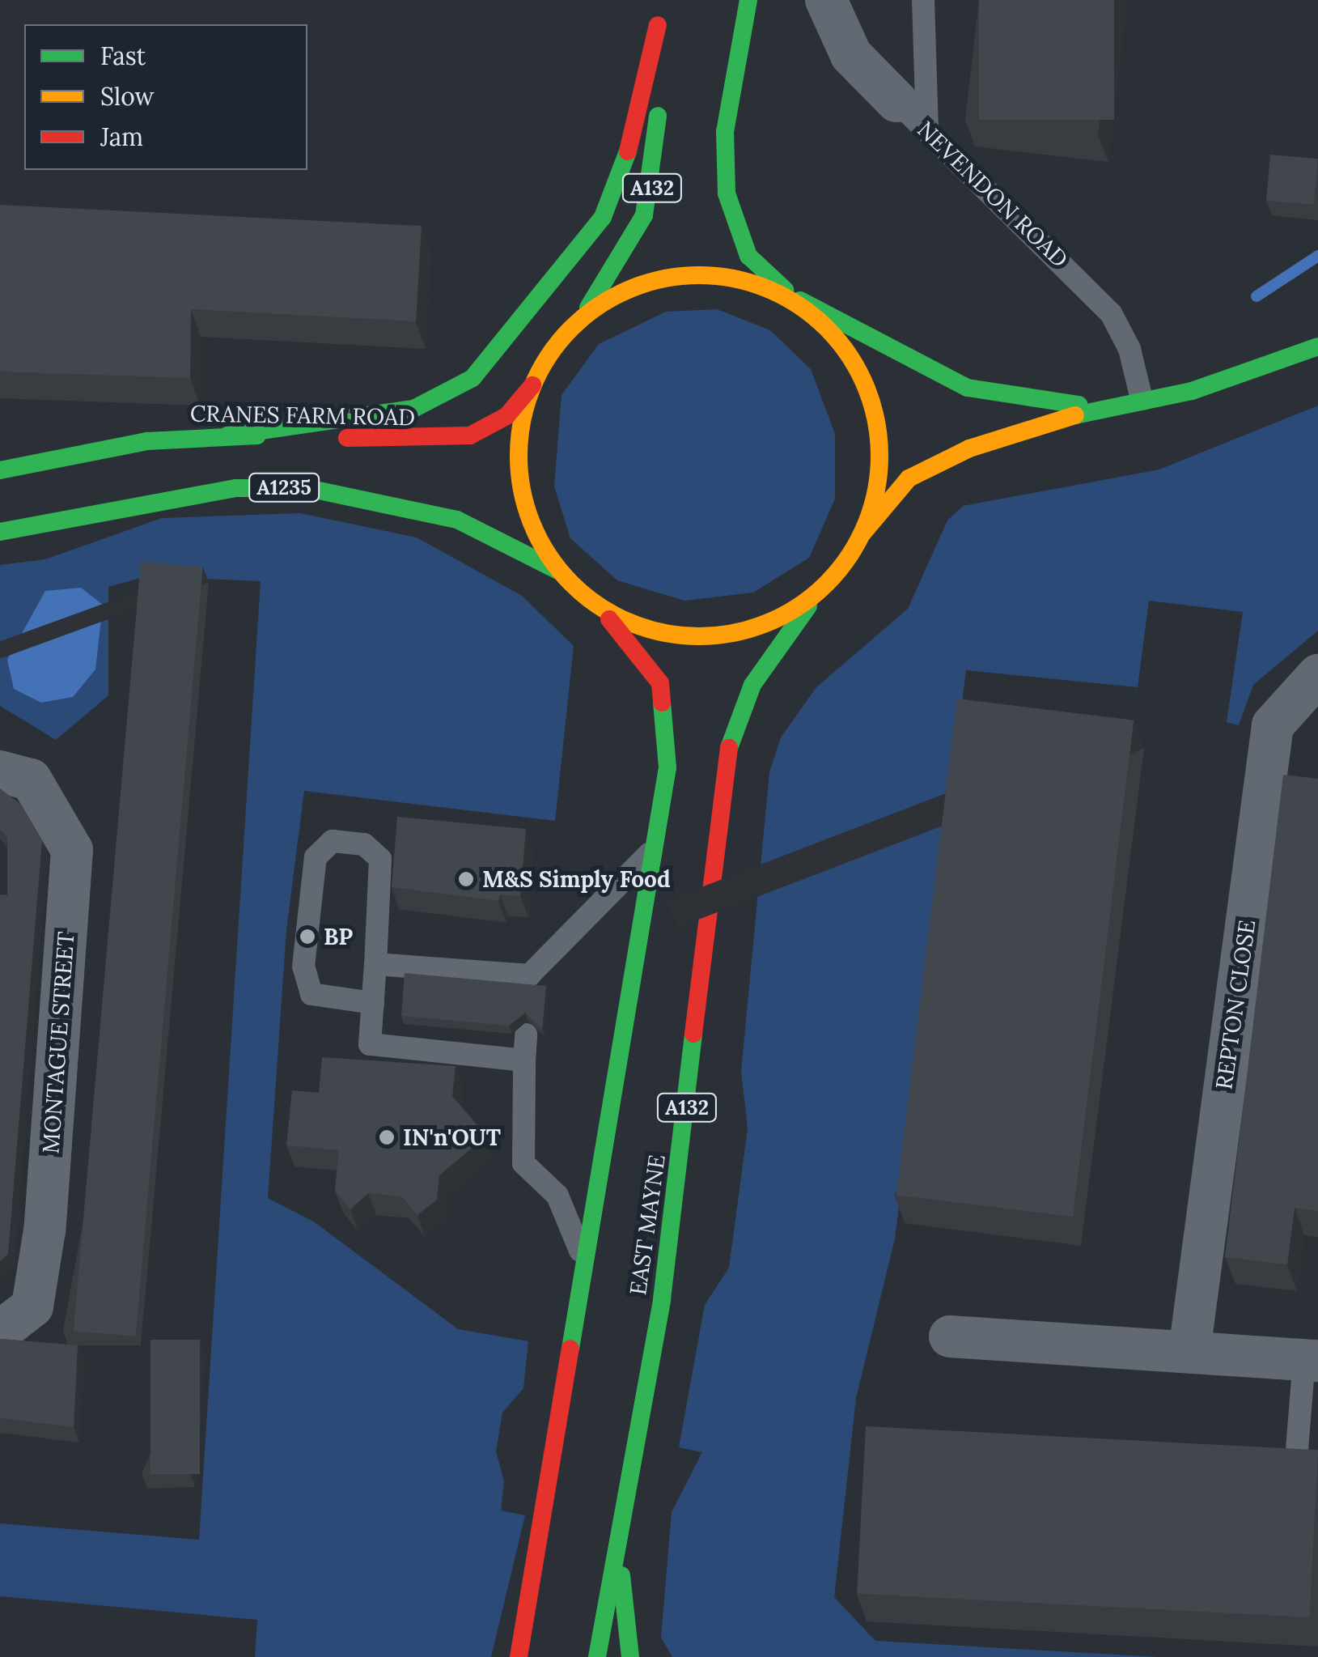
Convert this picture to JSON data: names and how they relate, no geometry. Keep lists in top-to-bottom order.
{
  "streets": {
    "main road": [
      "A132",
      "CRANES FARM ROAD",
      "A1235",
      "EAST MAYNE"
    ],
    "street": ["NEVENDON ROAD", "REPTON CLOSE", "MONTAGUE STREET"]
  },
  "crossings": [
    ["A132", "CRANES FARM ROAD"],
    ["A132", "A1235"],
    ["A132", "EAST MAYNE"]
  ],
  "places": ["M&S Simply Food", "BP", "IN'n'OUT"],
  "legend": ["Fast", "Slow", "Jam"]
}
